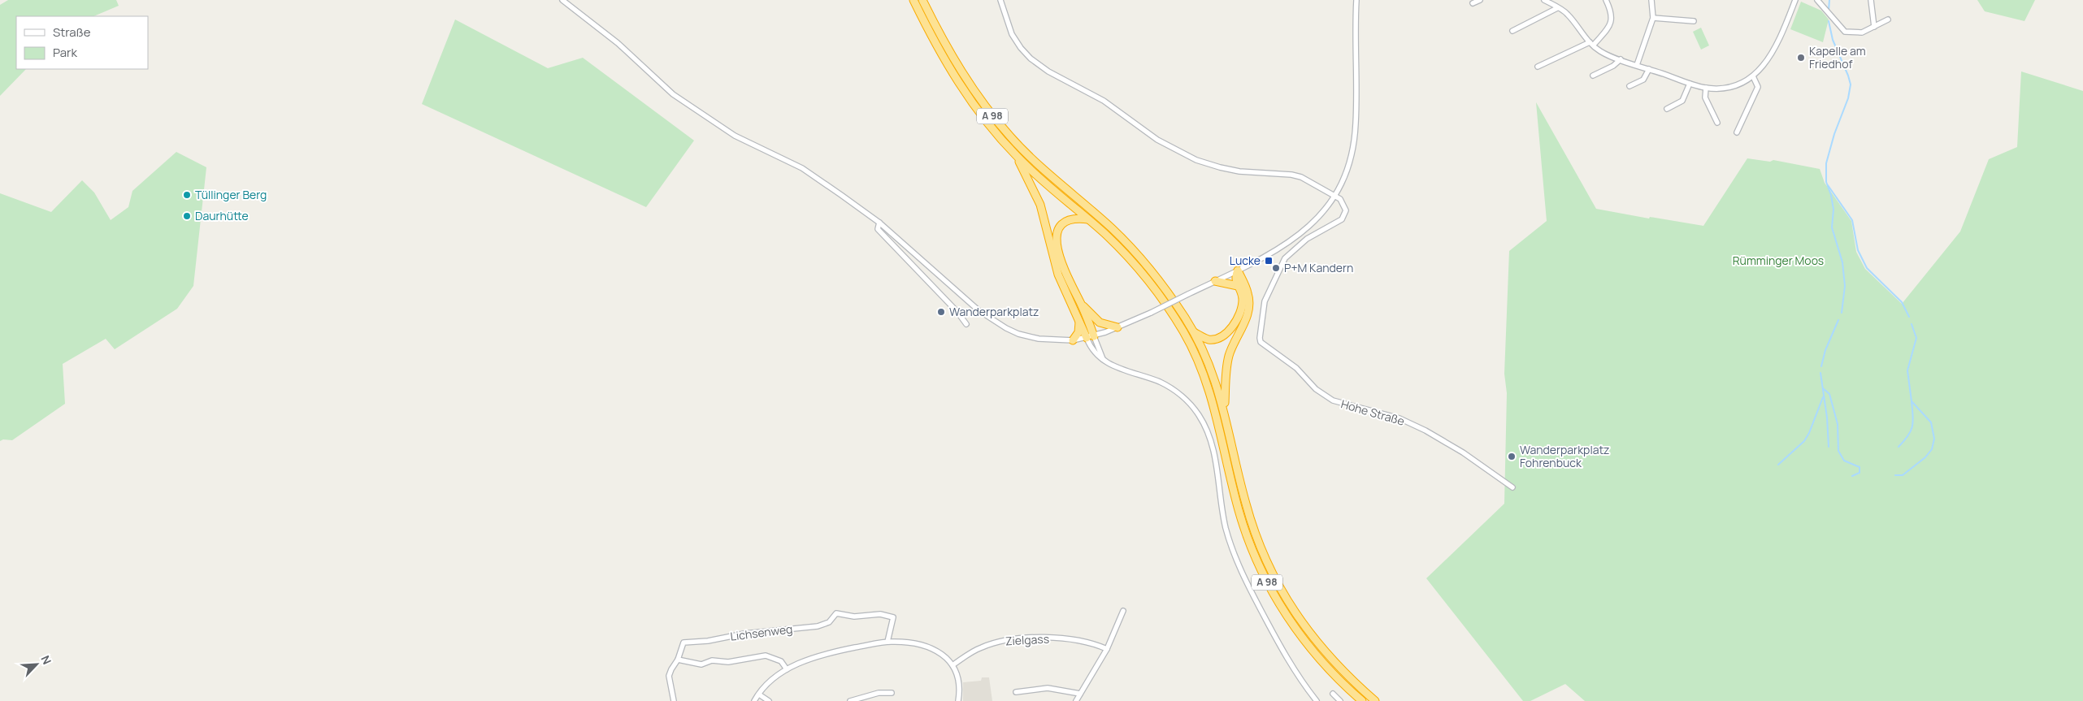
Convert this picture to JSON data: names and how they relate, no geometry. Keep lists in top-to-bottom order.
{
  "streets": {
    "highway": ["A 98"],
    "street": ["Hohe Straße", "Lichsenweg", "Zielgass"]
  },
  "parks": ["Rümminger Moos"],
  "places": {
    "other": [
      "Kapelle am Friedhof",
      "Tüllinger Berg",
      "Daurhütte",
      "P+M Kandern",
      "Wanderparkplatz",
      "Wanderparkplatz Fohrenbuck"
    ],
    "transit": ["Lucke"]
  },
  "legend": ["Straße", "Park"],
  "north": "top right"
}
